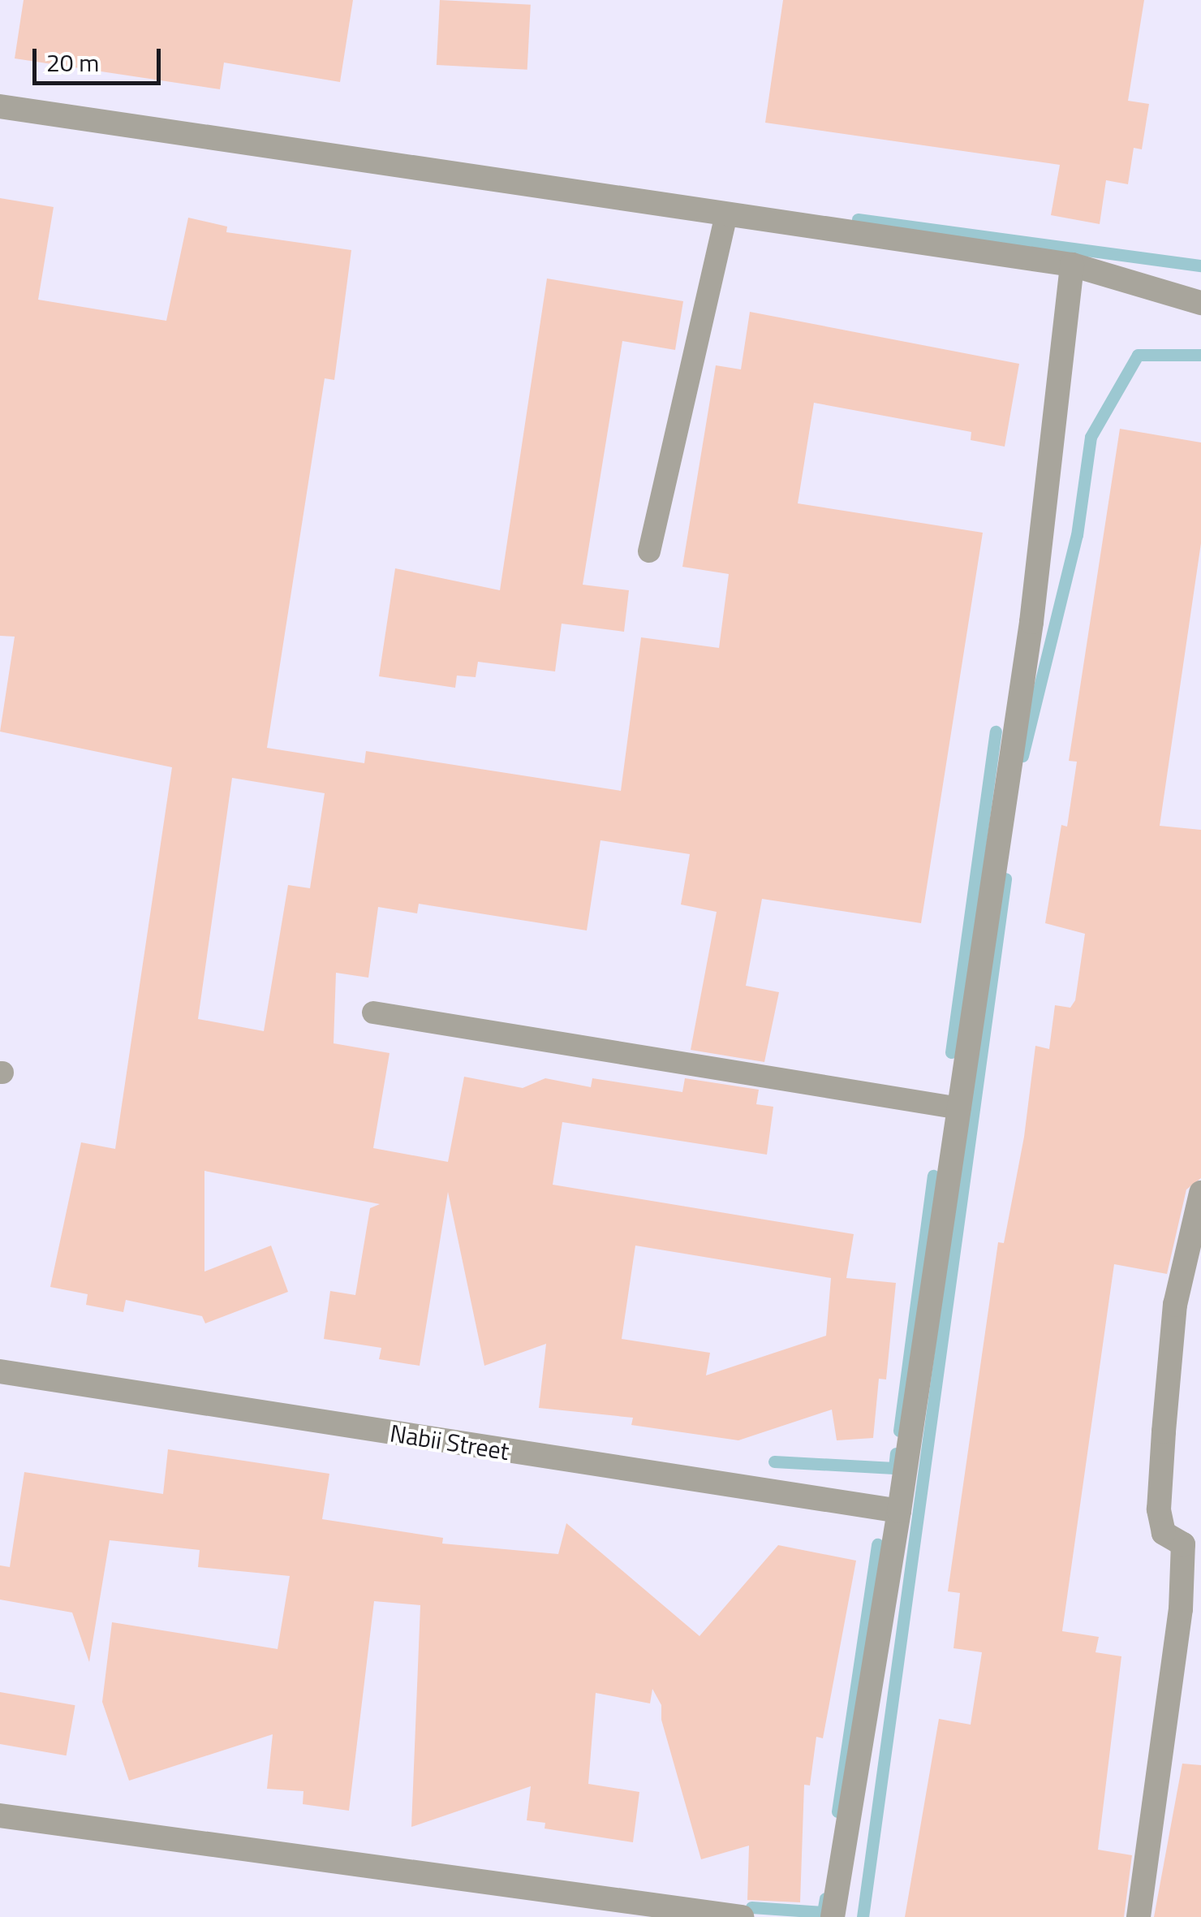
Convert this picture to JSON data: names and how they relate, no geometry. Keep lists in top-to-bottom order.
{
  "streets": {
    "street": ["Nabii Street"]
  },
  "scale_bar": "20 m"
}
